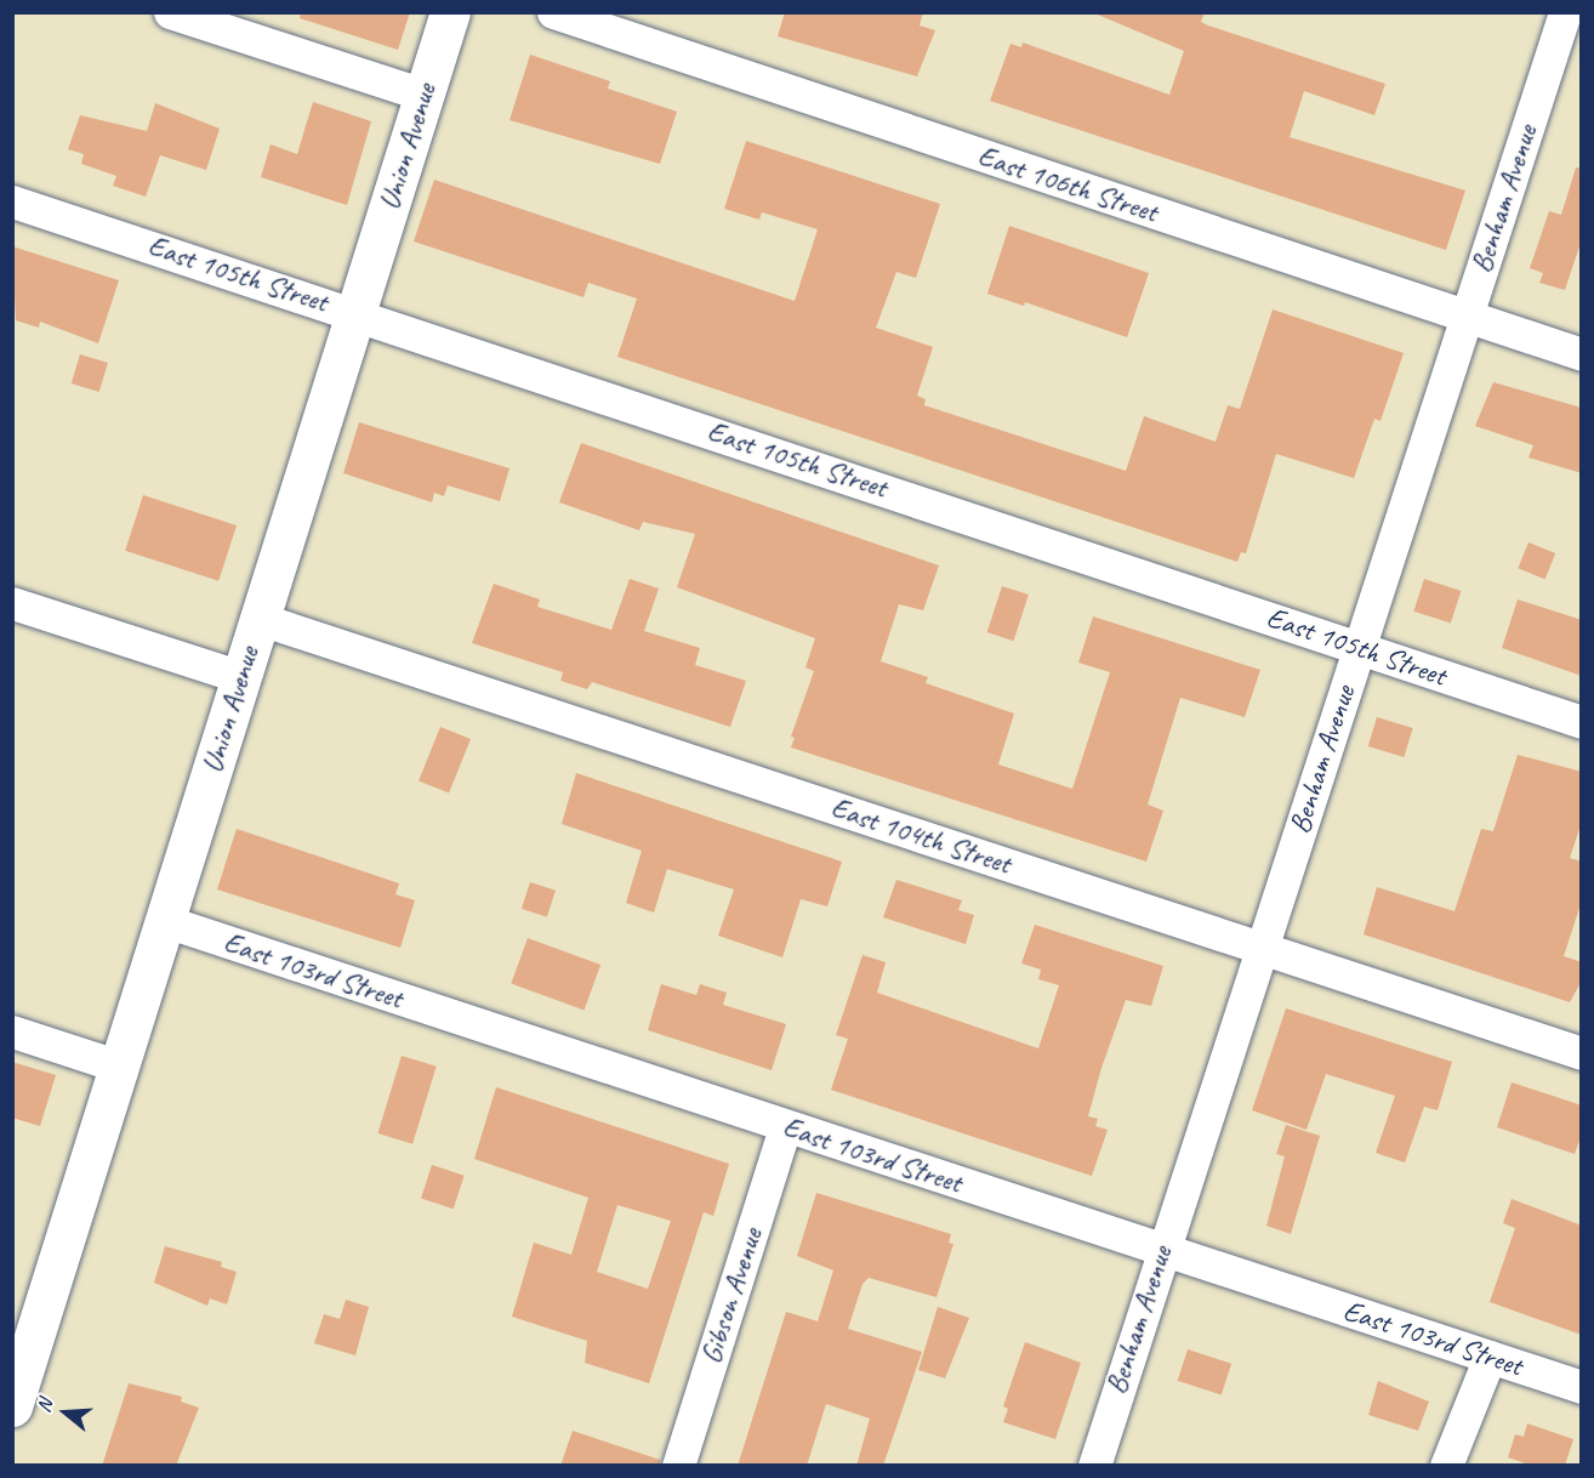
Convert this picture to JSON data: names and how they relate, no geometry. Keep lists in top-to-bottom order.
{
  "streets": {
    "main road": ["Union Avenue"],
    "street": [
      "East 106th Street",
      "Benham Avenue",
      "East 105th Street",
      "East 104th Street",
      "East 103rd Street",
      "Gibson Avenue"
    ]
  },
  "crossings": [
    ["Union Avenue", "East 105th Street"],
    ["Union Avenue", "East 104th Street"],
    ["Union Avenue", "East 103rd Street"],
    ["East 106th Street", "Benham Avenue"],
    ["Benham Avenue", "East 105th Street"],
    ["Benham Avenue", "East 104th Street"],
    ["Benham Avenue", "East 103rd Street"],
    ["East 103rd Street", "Gibson Avenue"]
  ],
  "north": "left"
}
